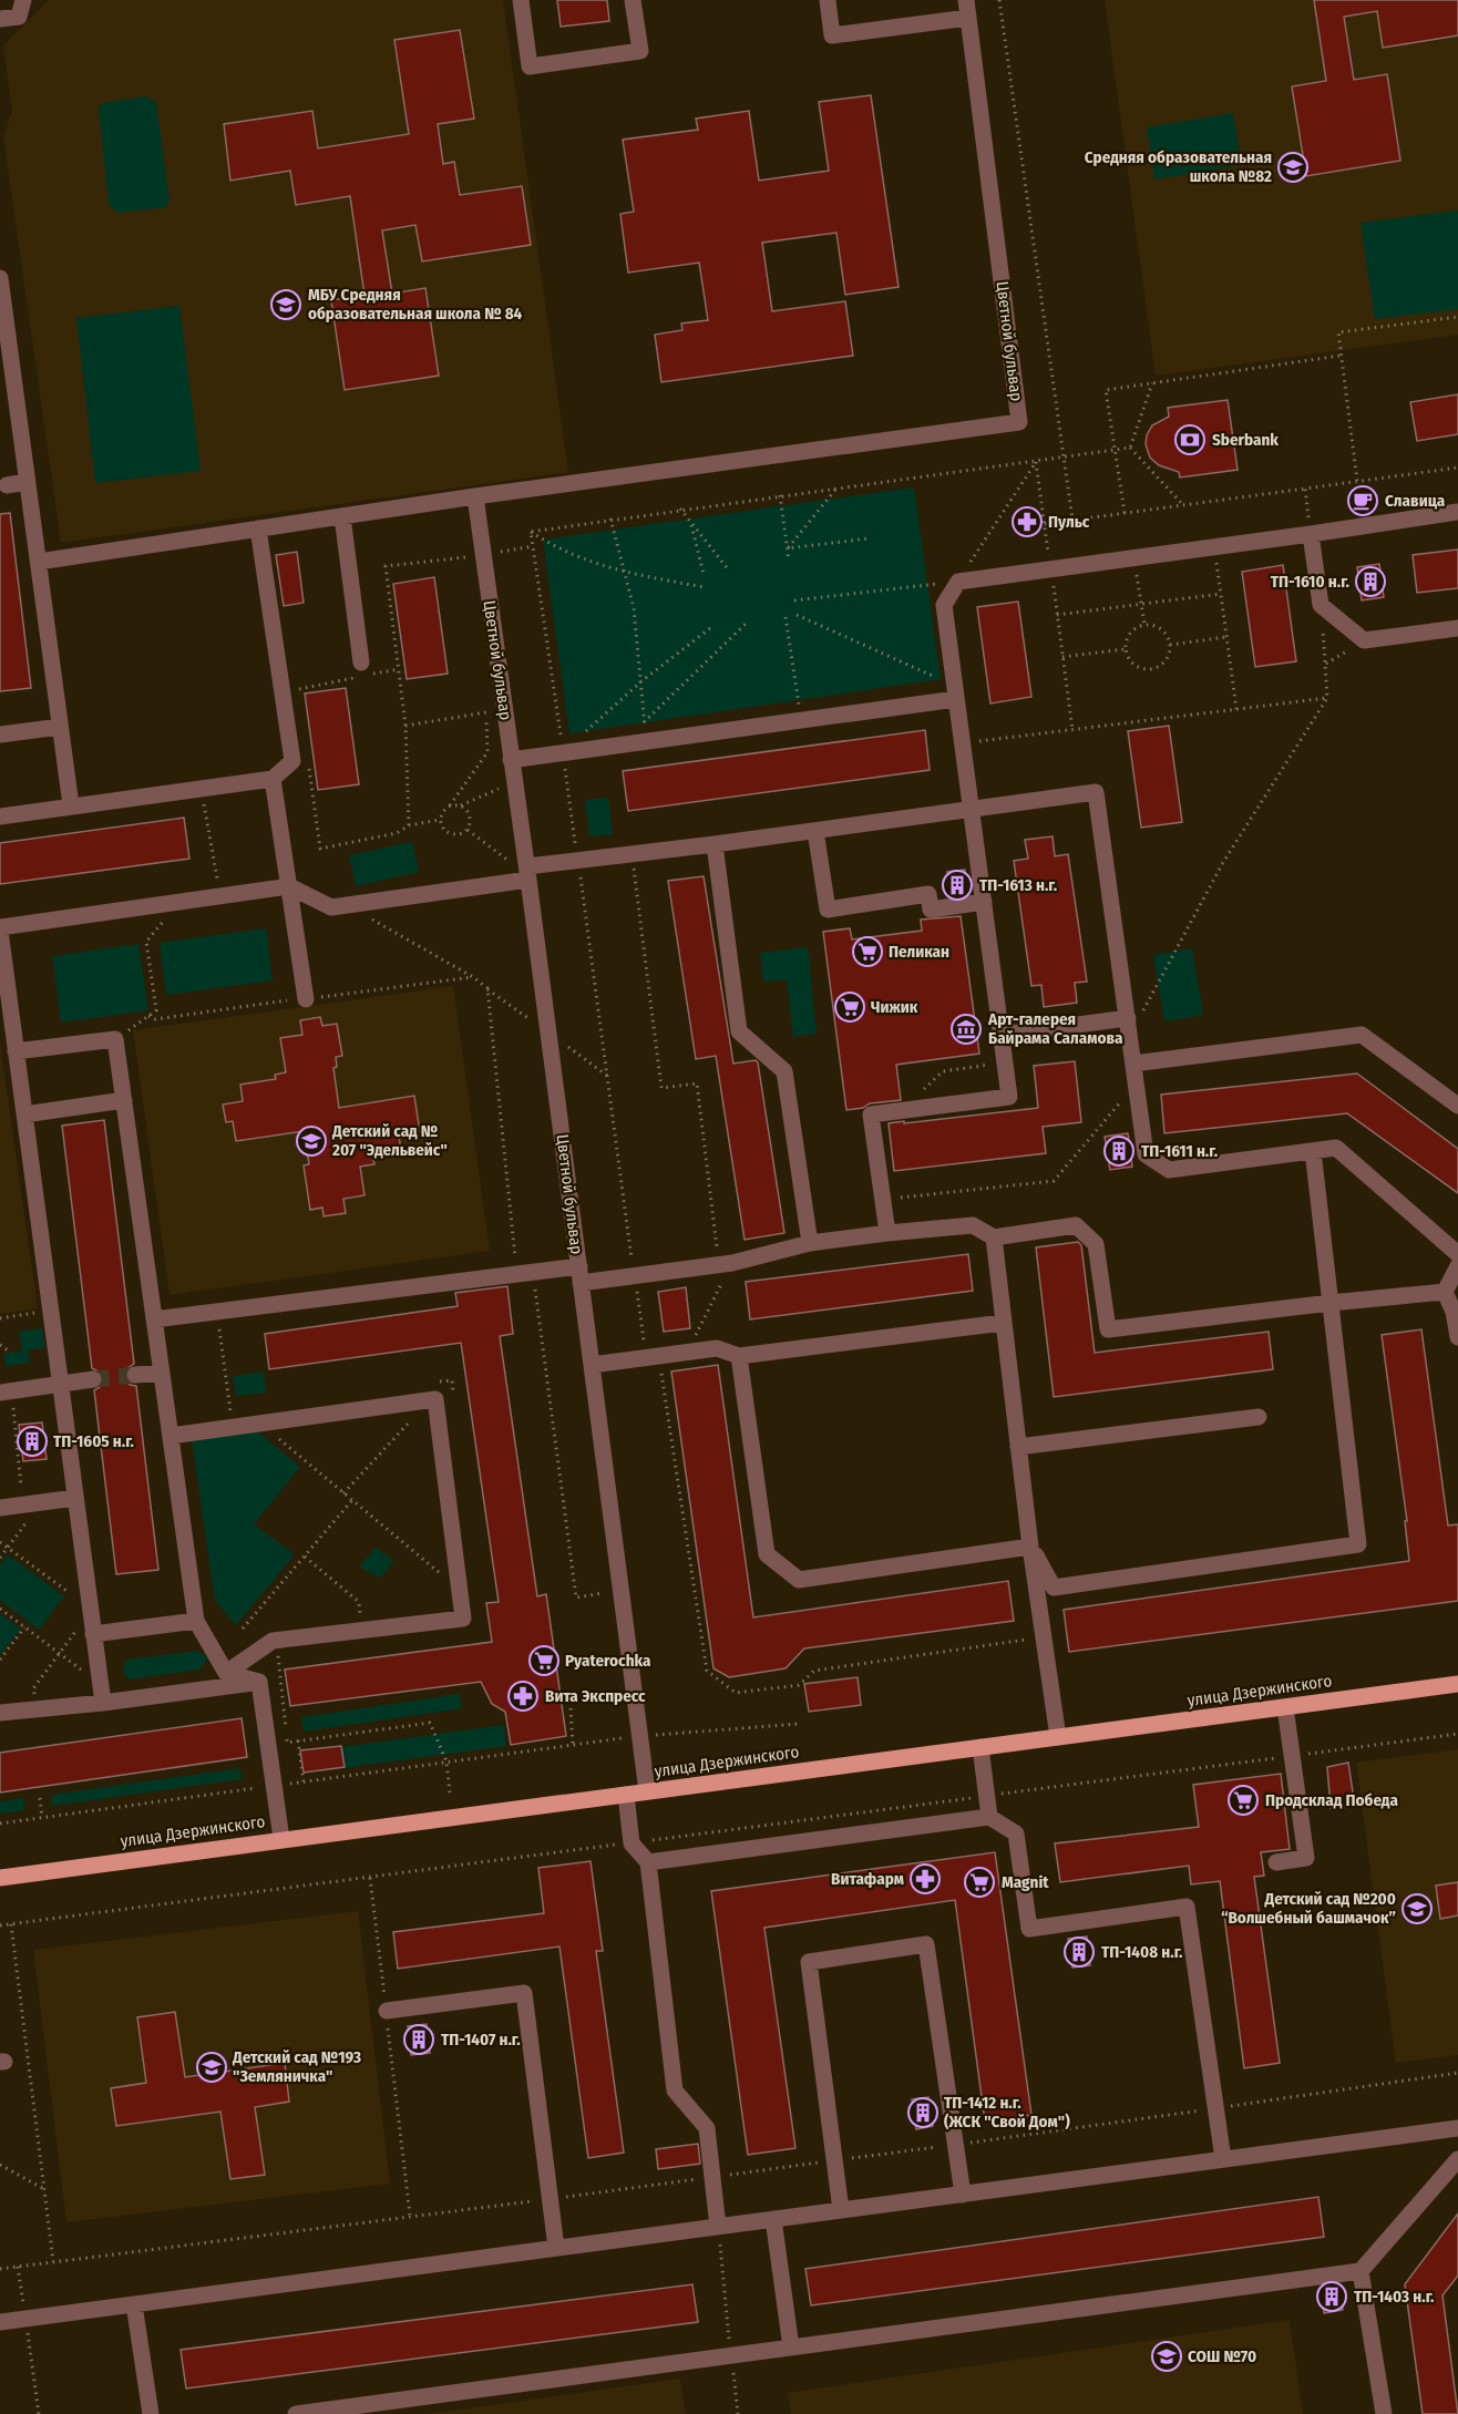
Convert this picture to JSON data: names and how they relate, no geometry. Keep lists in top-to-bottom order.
{
  "streets": {
    "main road": ["улица Дзержинского"],
    "street": ["Цветной бульвар"]
  },
  "crossings": [
    ["Цветной бульвар", "улица Дзержинского"]
  ],
  "places": {
    "school or university": [
      "Средняя образовательная школа №82",
      "МБУ Средняя образовательная школа № 84",
      "Детский сад № 207 \"Эдельвейс\"",
      "Детский сад №200 “Волшебный башмачок”",
      "Детский сад №193 \"Земляничка\"",
      "СОШ №70"
    ],
    "bank": ["Sberbank"],
    "cafe": ["Славица"],
    "pharmacy": ["Пульс", "Вита Экспресс", "Витафарм"],
    "building": [
      "ТП-1610 н.г.",
      "ТП-1613 н.г.",
      "ТП-1611 н.г.",
      "ТП-1605 н.г.",
      "ТП-1408 н.г.",
      "ТП-1407 н.г.",
      "ТП-1412 н.г. (ЖСК \"Свой Дом\")",
      "ТП-1403 н.г."
    ],
    "supermarket": [
      "Пеликан",
      "Чижик",
      "Pyaterochka",
      "Продсклад Победа",
      "Magnit"
    ],
    "museum": ["Арт-галерея Байрама Саламова"]
  }
}
